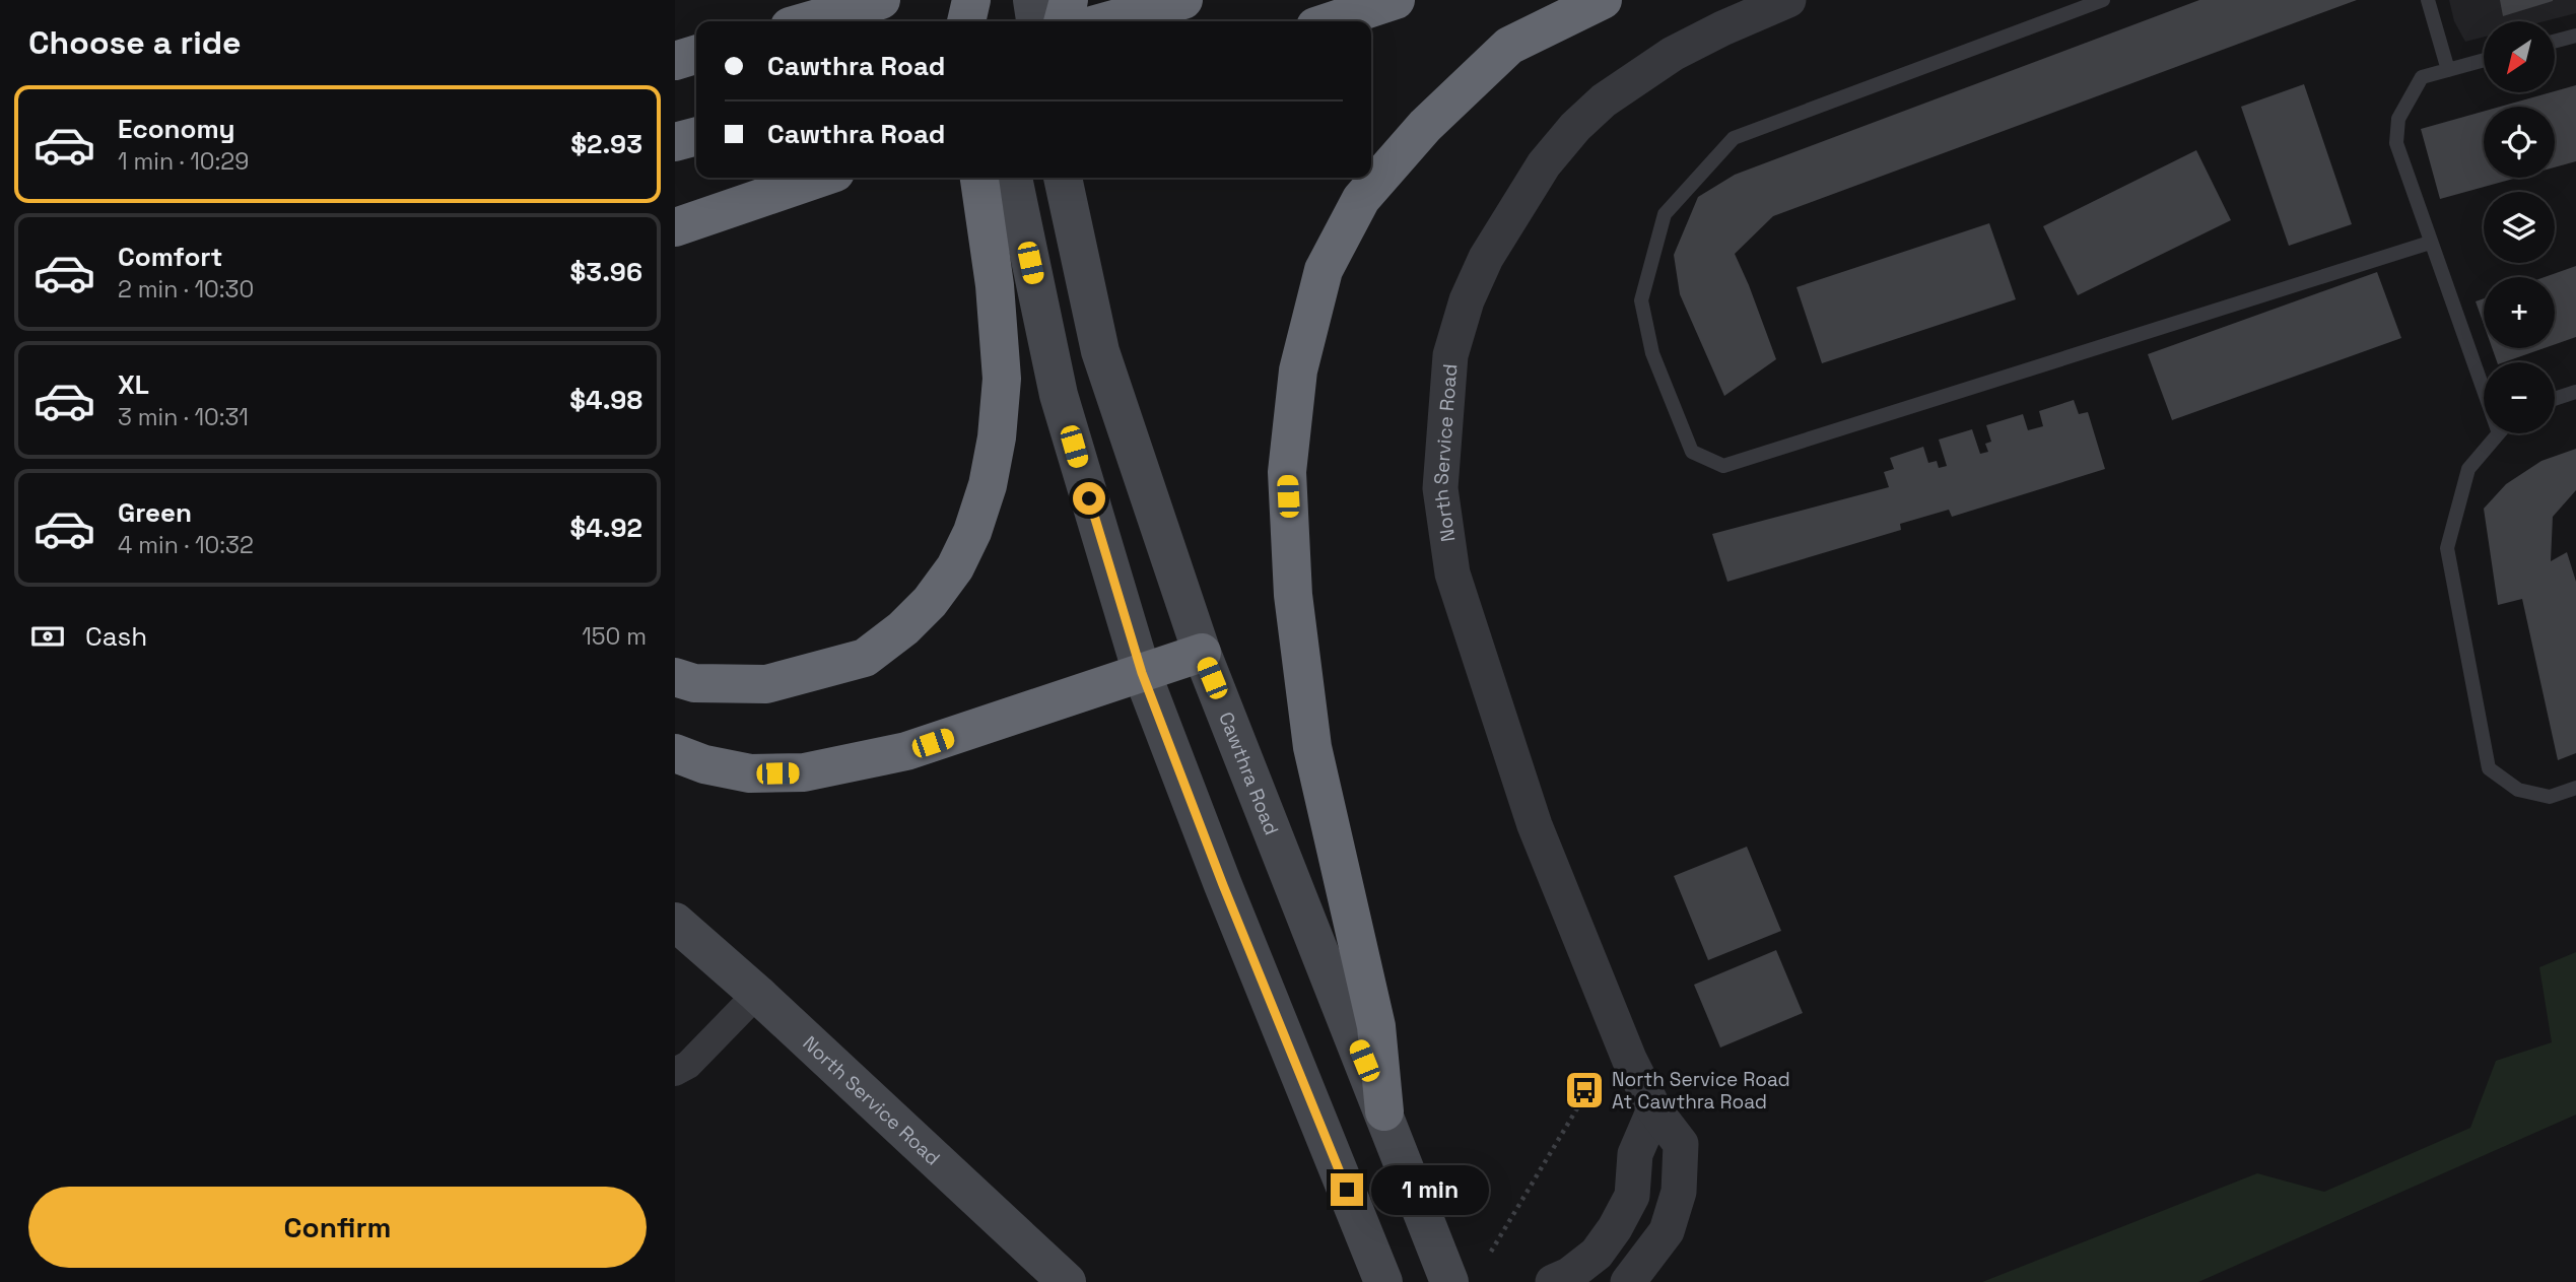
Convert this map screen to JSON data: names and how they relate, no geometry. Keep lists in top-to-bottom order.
{
  "streets": {
    "main road": ["North Service Road", "Cawthra Road"]
  },
  "places": {
    "bus stop": ["North Service Road At Cawthra Road"]
  },
  "north": "bottom left",
  "page": {
    "heading": "Choose a ride",
    "map_buttons": ["+", "−"],
    "banner": ["Cawthra Road", "Cawthra Road"],
    "list": [
      {
        "name": "Economy",
        "note": "1 min · 10:29",
        "value": "$2.93"
      },
      {
        "name": "Comfort",
        "note": "2 min · 10:30",
        "value": "$3.96"
      },
      {
        "name": "XL",
        "note": "3 min · 10:31",
        "value": "$4.98"
      },
      {
        "name": "Green",
        "note": "4 min · 10:32",
        "value": "$4.92"
      }
    ],
    "pay": ["Cash", "150 m"],
    "bubble": "1 min",
    "buttons": "Confirm"
  }
}
